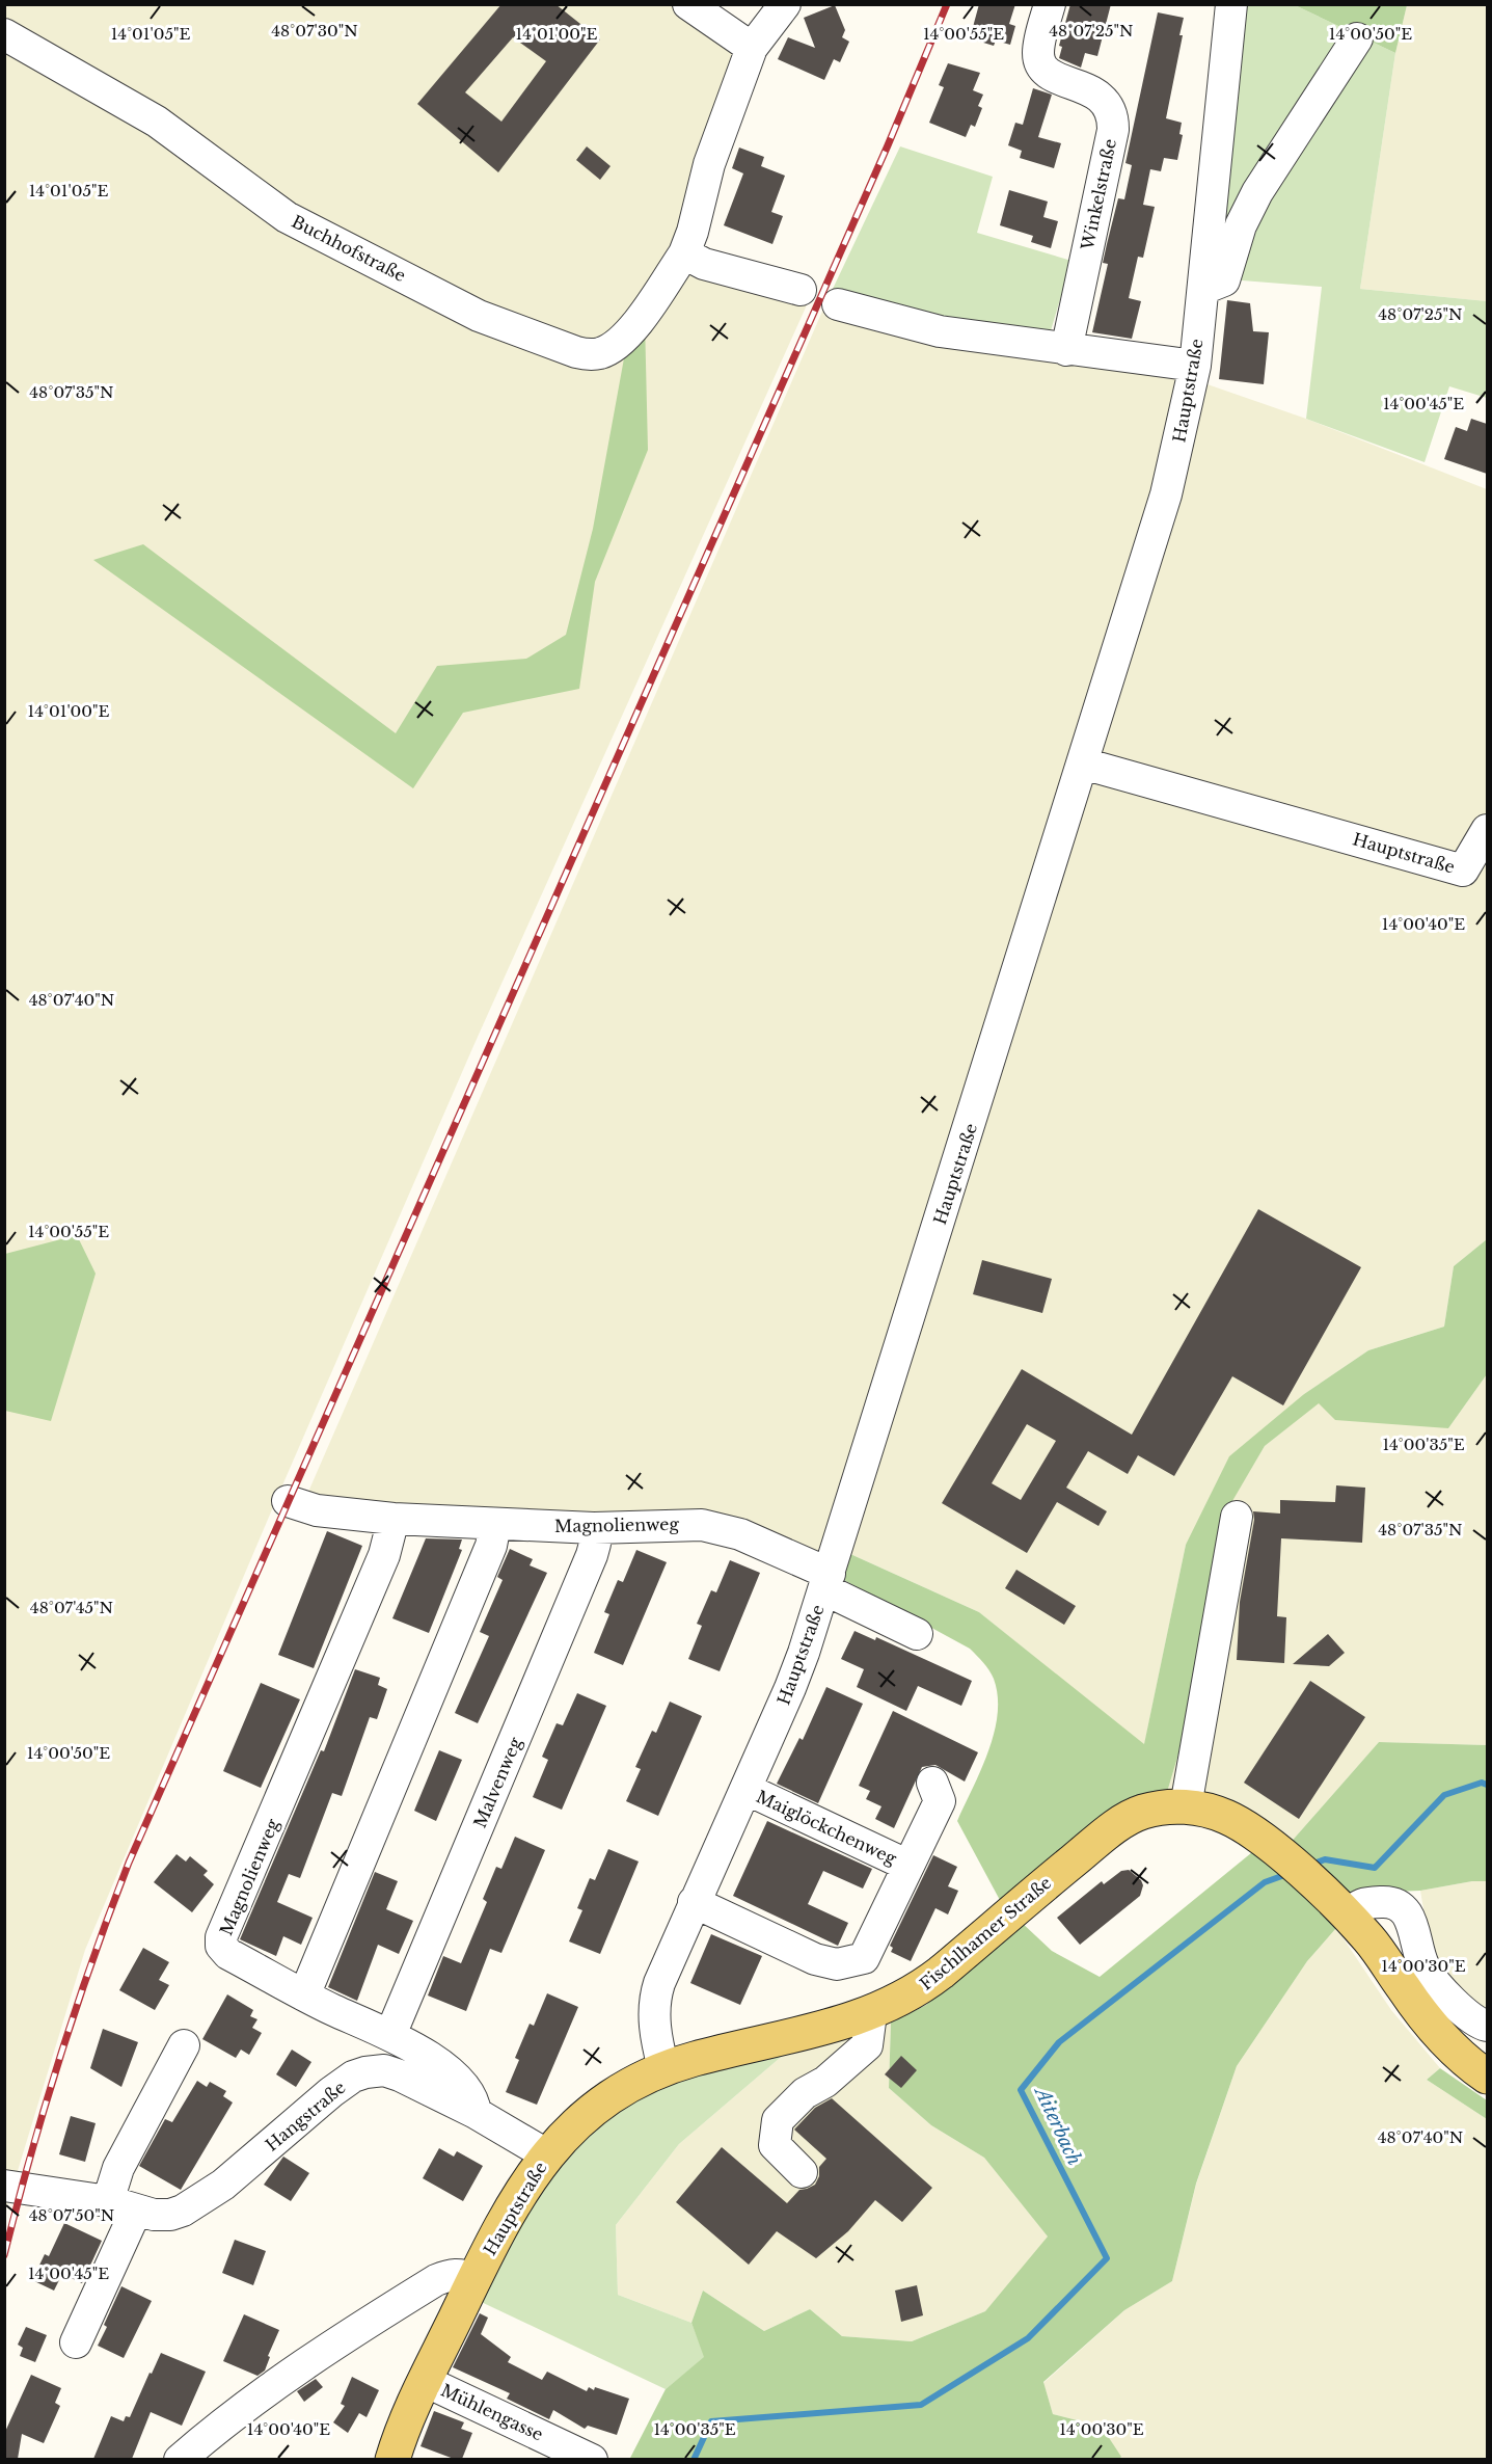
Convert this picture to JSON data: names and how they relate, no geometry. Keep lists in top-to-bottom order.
{
  "streets": {
    "main road": ["Hauptstraße", "Fischlhamer Straße"],
    "street": [
      "Winkelstraße",
      "Buchhofstraße",
      "Magnolienweg",
      "Malvenweg",
      "Maiglöckchenweg",
      "Hangstraße",
      "Mühlengasse"
    ]
  },
  "crossings": [
    ["Hauptstraße", "Magnolienweg"],
    ["Hauptstraße", "Maiglöckchenweg"],
    ["Hauptstraße", "Fischlhamer Straße"],
    ["Hauptstraße", "Hangstraße"],
    ["Hauptstraße", "Mühlengasse"],
    ["Magnolienweg", "Malvenweg"],
    ["Magnolienweg", "Hangstraße"]
  ],
  "water": ["Aiterbach"],
  "coordinates": [
    "48°07'25\"N",
    "48°07'30\"N",
    "14°00'55\"E",
    "14°01'05\"E",
    "14°01'00\"E",
    "14°00'50\"E",
    "48°07'35\"N",
    "14°00'45\"E",
    "14°00'40\"E",
    "48°07'40\"N",
    "14°00'35\"E",
    "48°07'45\"N",
    "14°00'30\"E",
    "48°07'50\"N"
  ]
}
